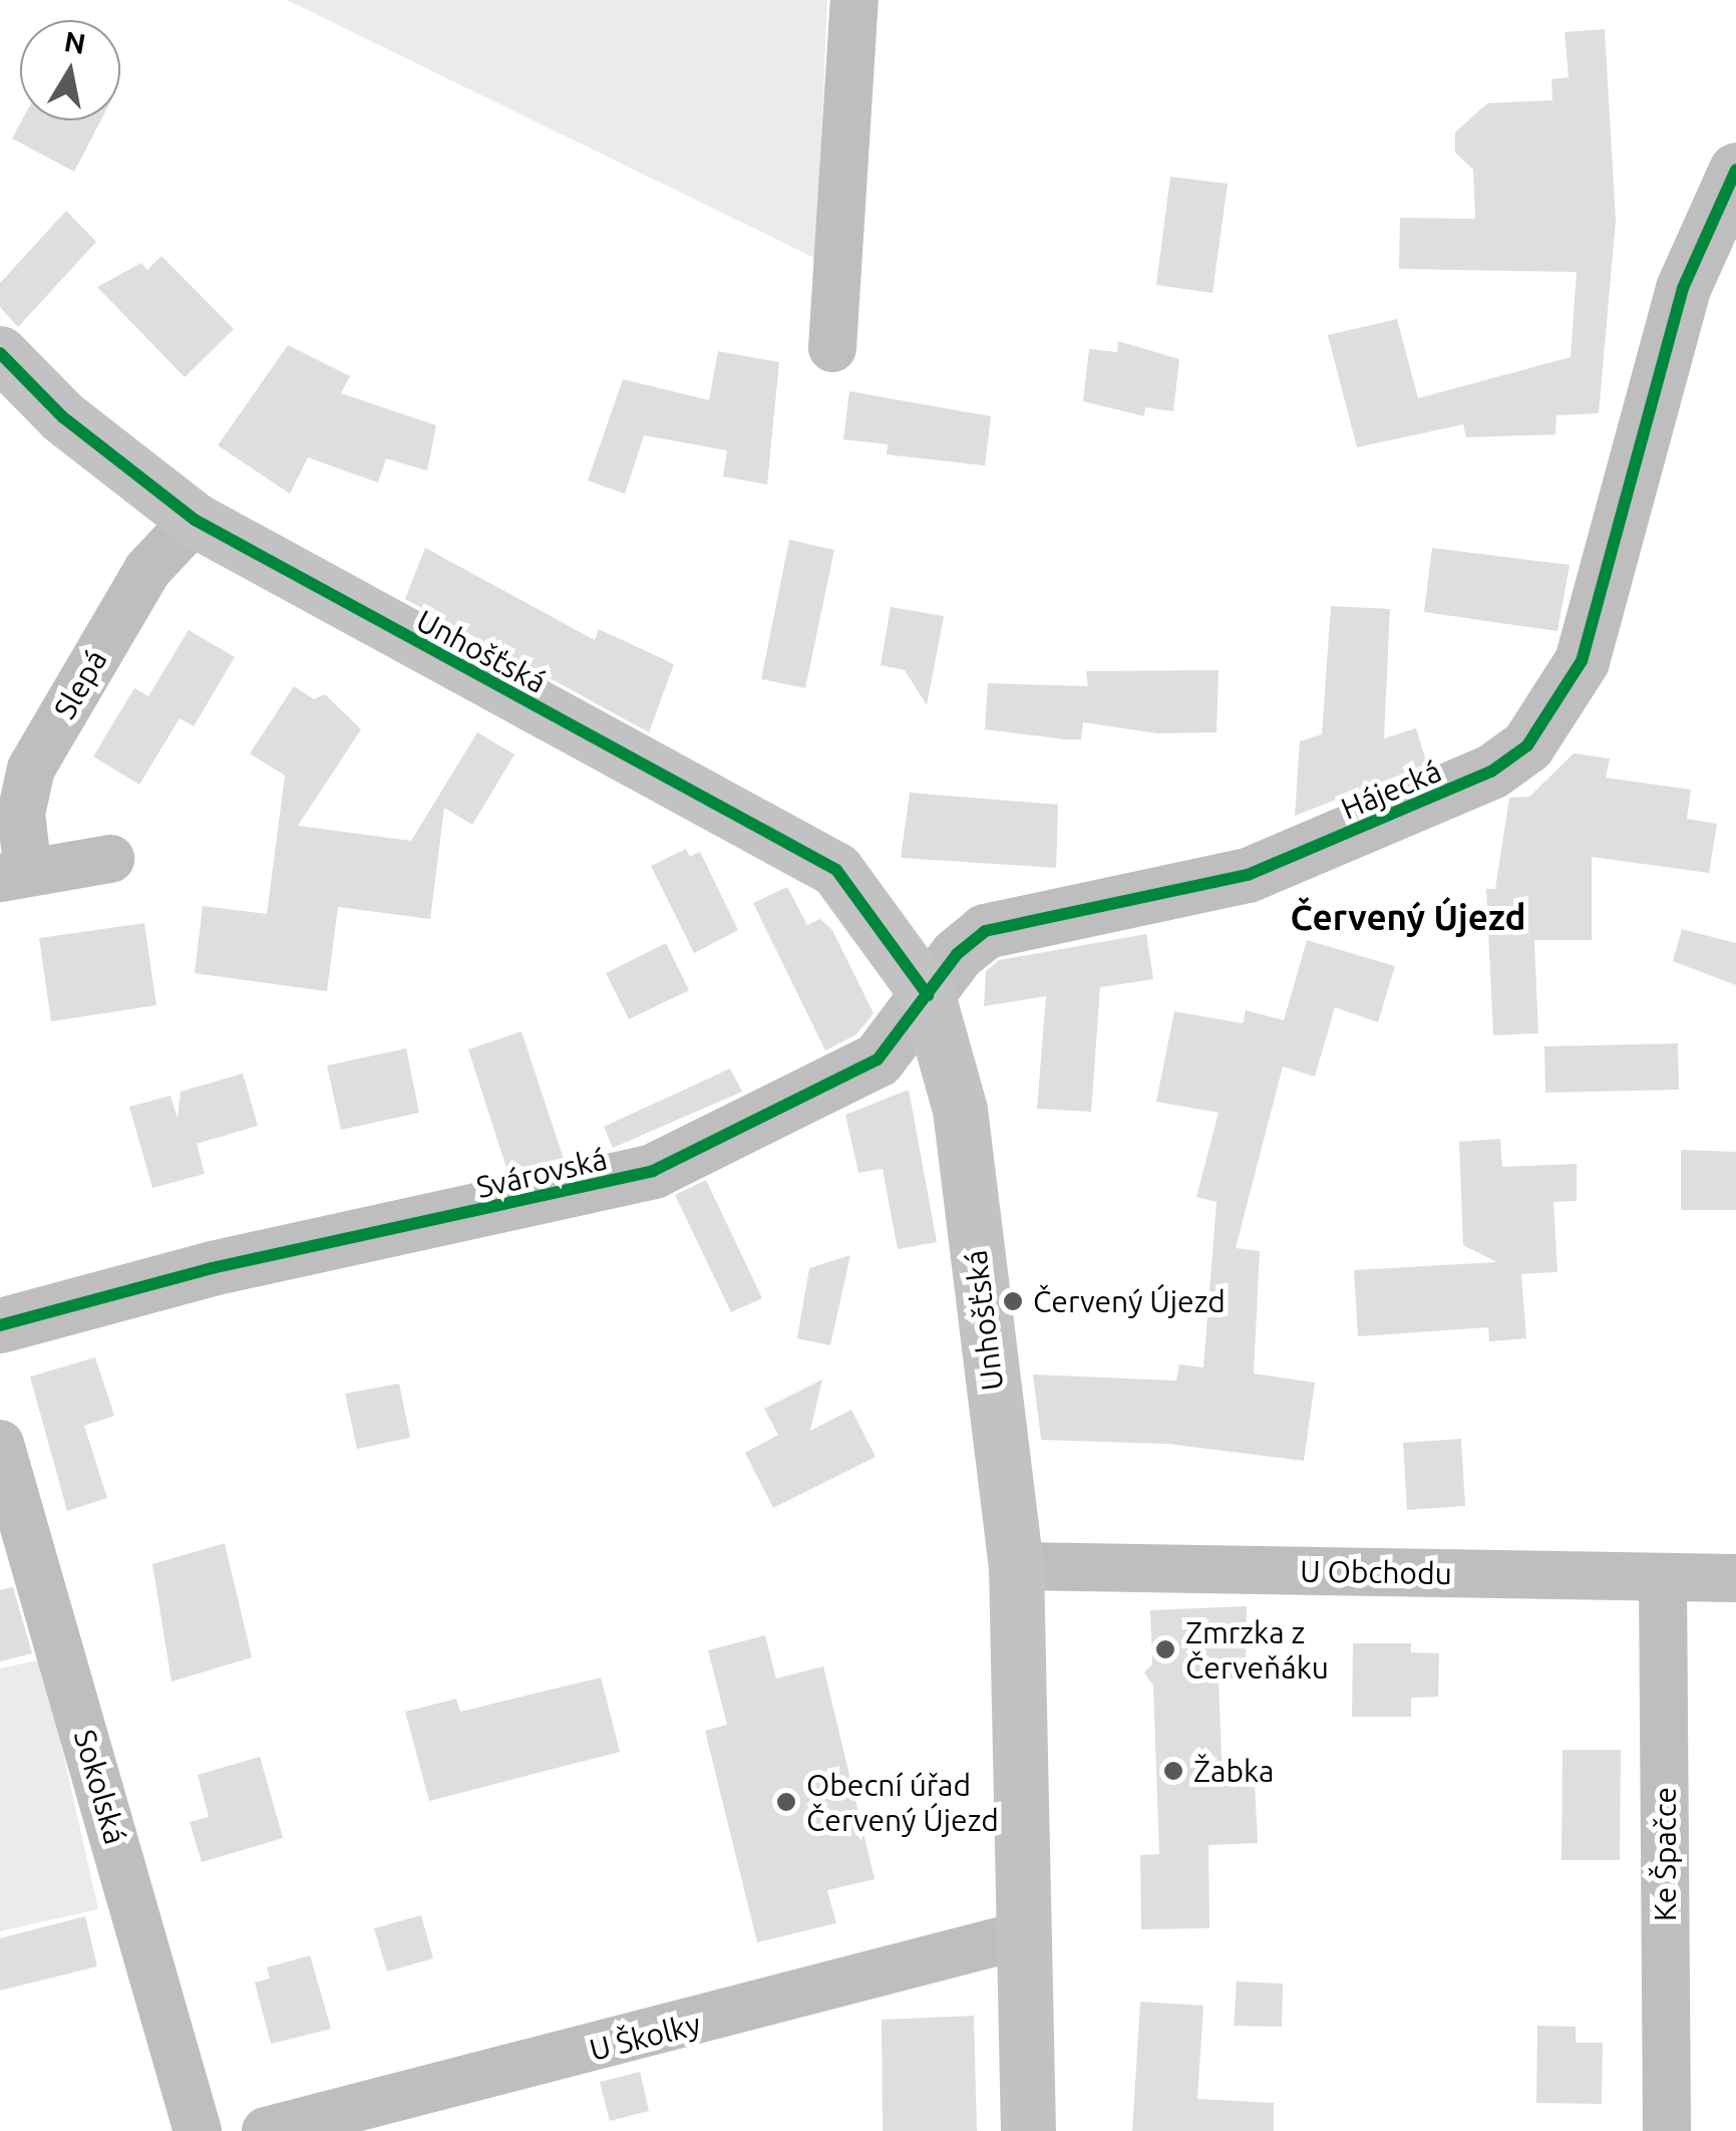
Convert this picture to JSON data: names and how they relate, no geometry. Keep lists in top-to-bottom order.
{
  "streets": {
    "main road": ["Unhošťská"],
    "street": [
      "Slepá",
      "Hájecká",
      "Svárovská",
      "U Obchodu",
      "Sokolská",
      "Ke Špačce",
      "U Školky"
    ]
  },
  "crossings": [
    ["Unhošťská", "Slepá"],
    ["Unhošťská", "Hájecká"],
    ["Unhošťská", "Svárovská"],
    ["Unhošťská", "U Obchodu"],
    ["Unhošťská", "U Školky"],
    ["Hájecká", "Svárovská"],
    ["U Obchodu", "Ke Špačce"]
  ],
  "districts": ["Červený Újezd"],
  "places": [
    "Červený Újezd",
    "Zmrzka z Červeňáku",
    "Žabka",
    "Obecní úřad Červený Újezd"
  ],
  "north": "top"
}
